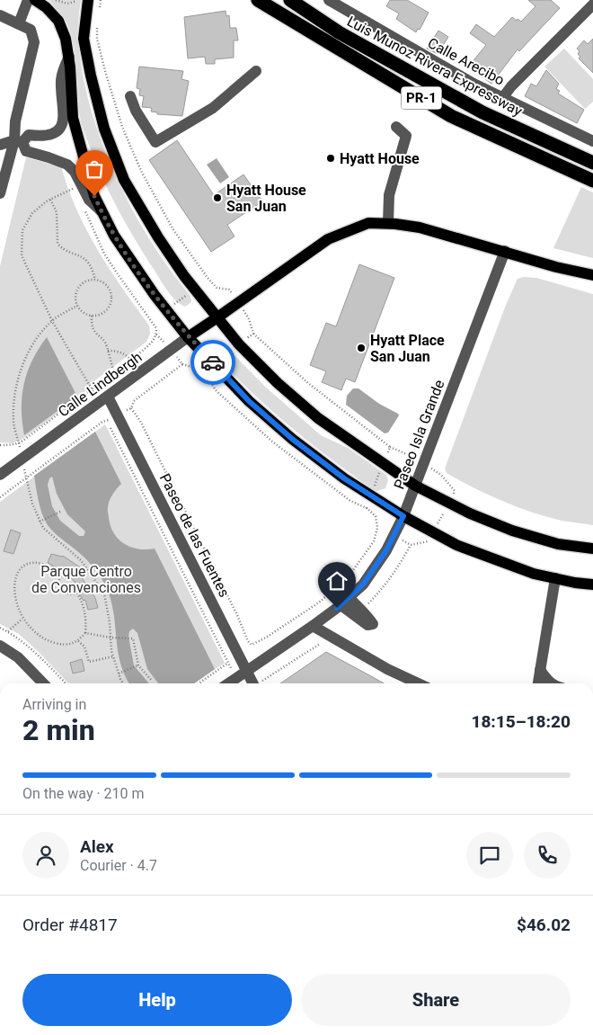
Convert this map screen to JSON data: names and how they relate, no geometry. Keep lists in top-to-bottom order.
{
  "streets": {
    "highway": ["Luis Munoz Rivera Expressway", "PR-1"],
    "main road": ["Calle Lindbergh"],
    "street": ["Calle Arecibo", "Paseo Isla Grande", "Paseo de las Fuentes"]
  },
  "crossings": [
    ["Calle Lindbergh", "Paseo Isla Grande"],
    ["Calle Lindbergh", "Paseo de las Fuentes"],
    ["Paseo Isla Grande", "Paseo de las Fuentes"]
  ],
  "parks": ["Parque Centro de Convenciones"],
  "places": ["Hyatt House", "Hyatt House San Juan", "Hyatt Place San Juan"],
  "page": {
    "heading": ["2 min", "Arriving in", "18:15–18:20"],
    "panel": [
      "Alex",
      "Courier · 4.7",
      "Order #4817",
      "$46.02"
    ],
    "bar": "On the way · 210 m",
    "buttons": ["Help", "Share"]
  }
}
